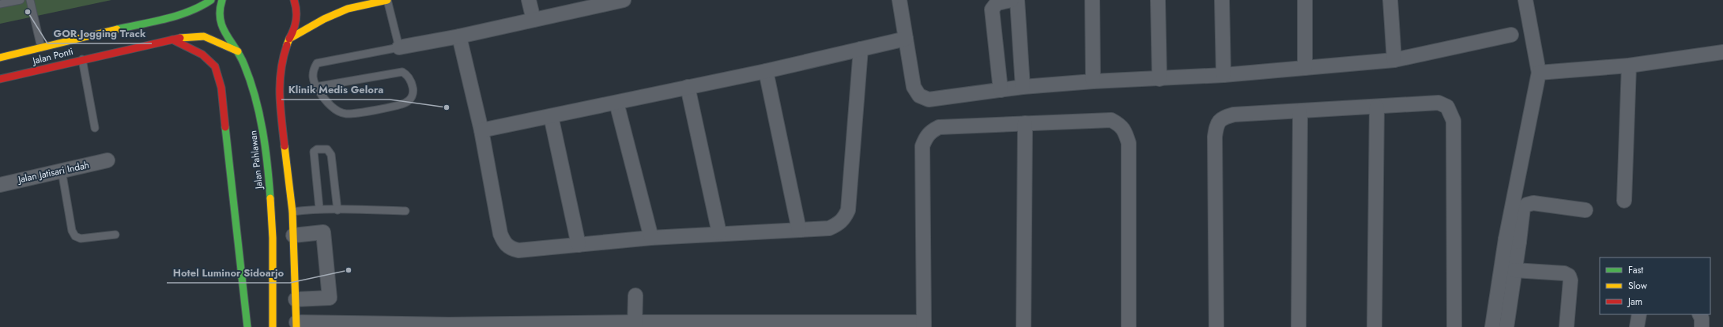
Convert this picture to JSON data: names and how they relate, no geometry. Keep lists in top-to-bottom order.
{
  "streets": {
    "main road": ["Jalan Ponti", "Jalan Pahlawan"],
    "street": ["Jalan Jatisari Indah"]
  },
  "crossings": [
    ["Jalan Ponti", "Jalan Pahlawan"]
  ],
  "places": ["GOR Jogging Track", "Klinik Medis Gelora", "Hotel Luminor Sidoarjo"],
  "legend": ["Fast", "Slow", "Jam"]
}
